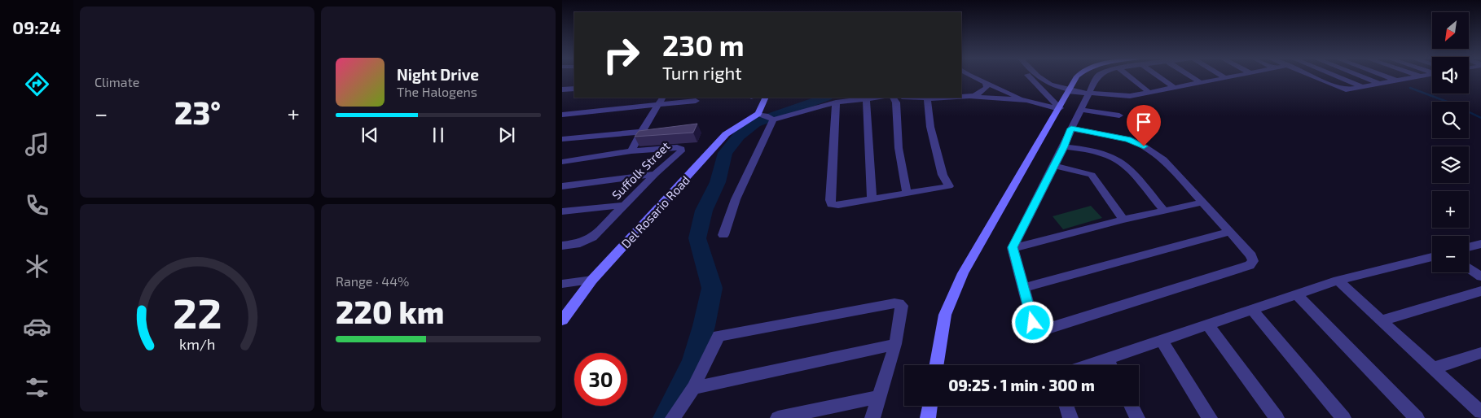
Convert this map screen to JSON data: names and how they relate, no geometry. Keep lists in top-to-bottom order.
{
  "streets": {
    "street": ["Suffolk Street", "Del Rosario Road"]
  },
  "north": "bottom left",
  "page": {
    "tabs": "09:24",
    "tile": [
      "Climate",
      ["Range · 44%", "220 km"]
    ],
    "map_buttons": ["+", "−"],
    "turn": ["230 m", "Turn right"],
    "song": ["Night Drive", "The Halogens"],
    "heat": ["−", "23°", "+"],
    "limit": "30",
    "trip": "09:25 · 1 min · 300 m",
    "gauge": ["22", "km/h"]
  }
}
